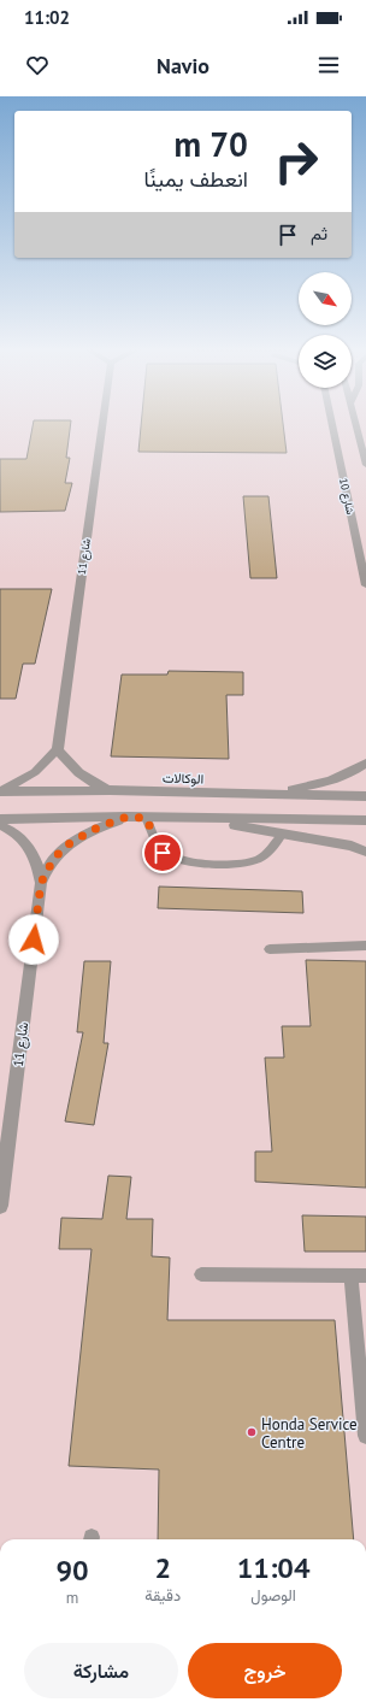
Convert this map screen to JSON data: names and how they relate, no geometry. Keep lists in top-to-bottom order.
{
  "streets": {
    "street": ["شارع 10", "شارع 11", "الوكالات"]
  },
  "places": ["Honda Service Centre"],
  "north": "bottom right",
  "page": {
    "status": "11:02",
    "header": "Navio",
    "turn": ["70 m", "انعطف يمينًا"],
    "then": "ثم",
    "eta": [
      "11:04",
      "الوصول",
      "2",
      "دقيقة",
      "90",
      "m"
    ],
    "buttons": ["خروج", "مشاركة"]
  }
}
